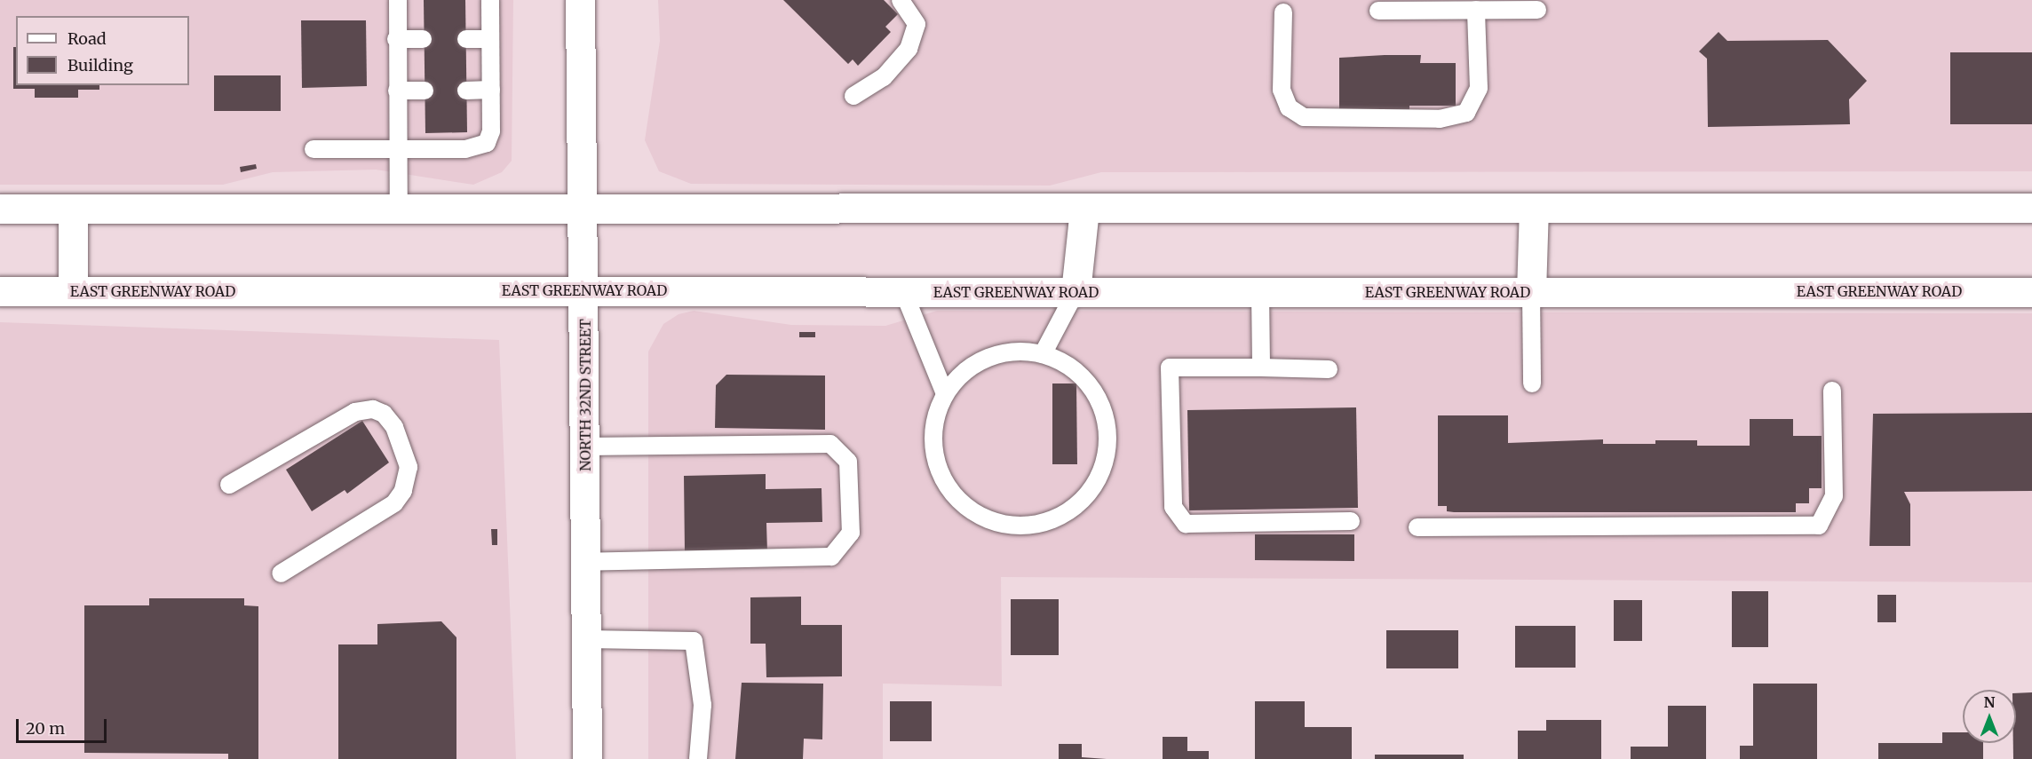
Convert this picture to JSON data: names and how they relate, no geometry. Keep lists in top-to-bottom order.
{
  "streets": {
    "main road": ["EAST GREENWAY ROAD", "NORTH 32ND STREET"]
  },
  "crossings": [
    ["EAST GREENWAY ROAD", "NORTH 32ND STREET"]
  ],
  "legend": ["Road", "Building"],
  "scale_bar": "20 m",
  "north": "top"
}
